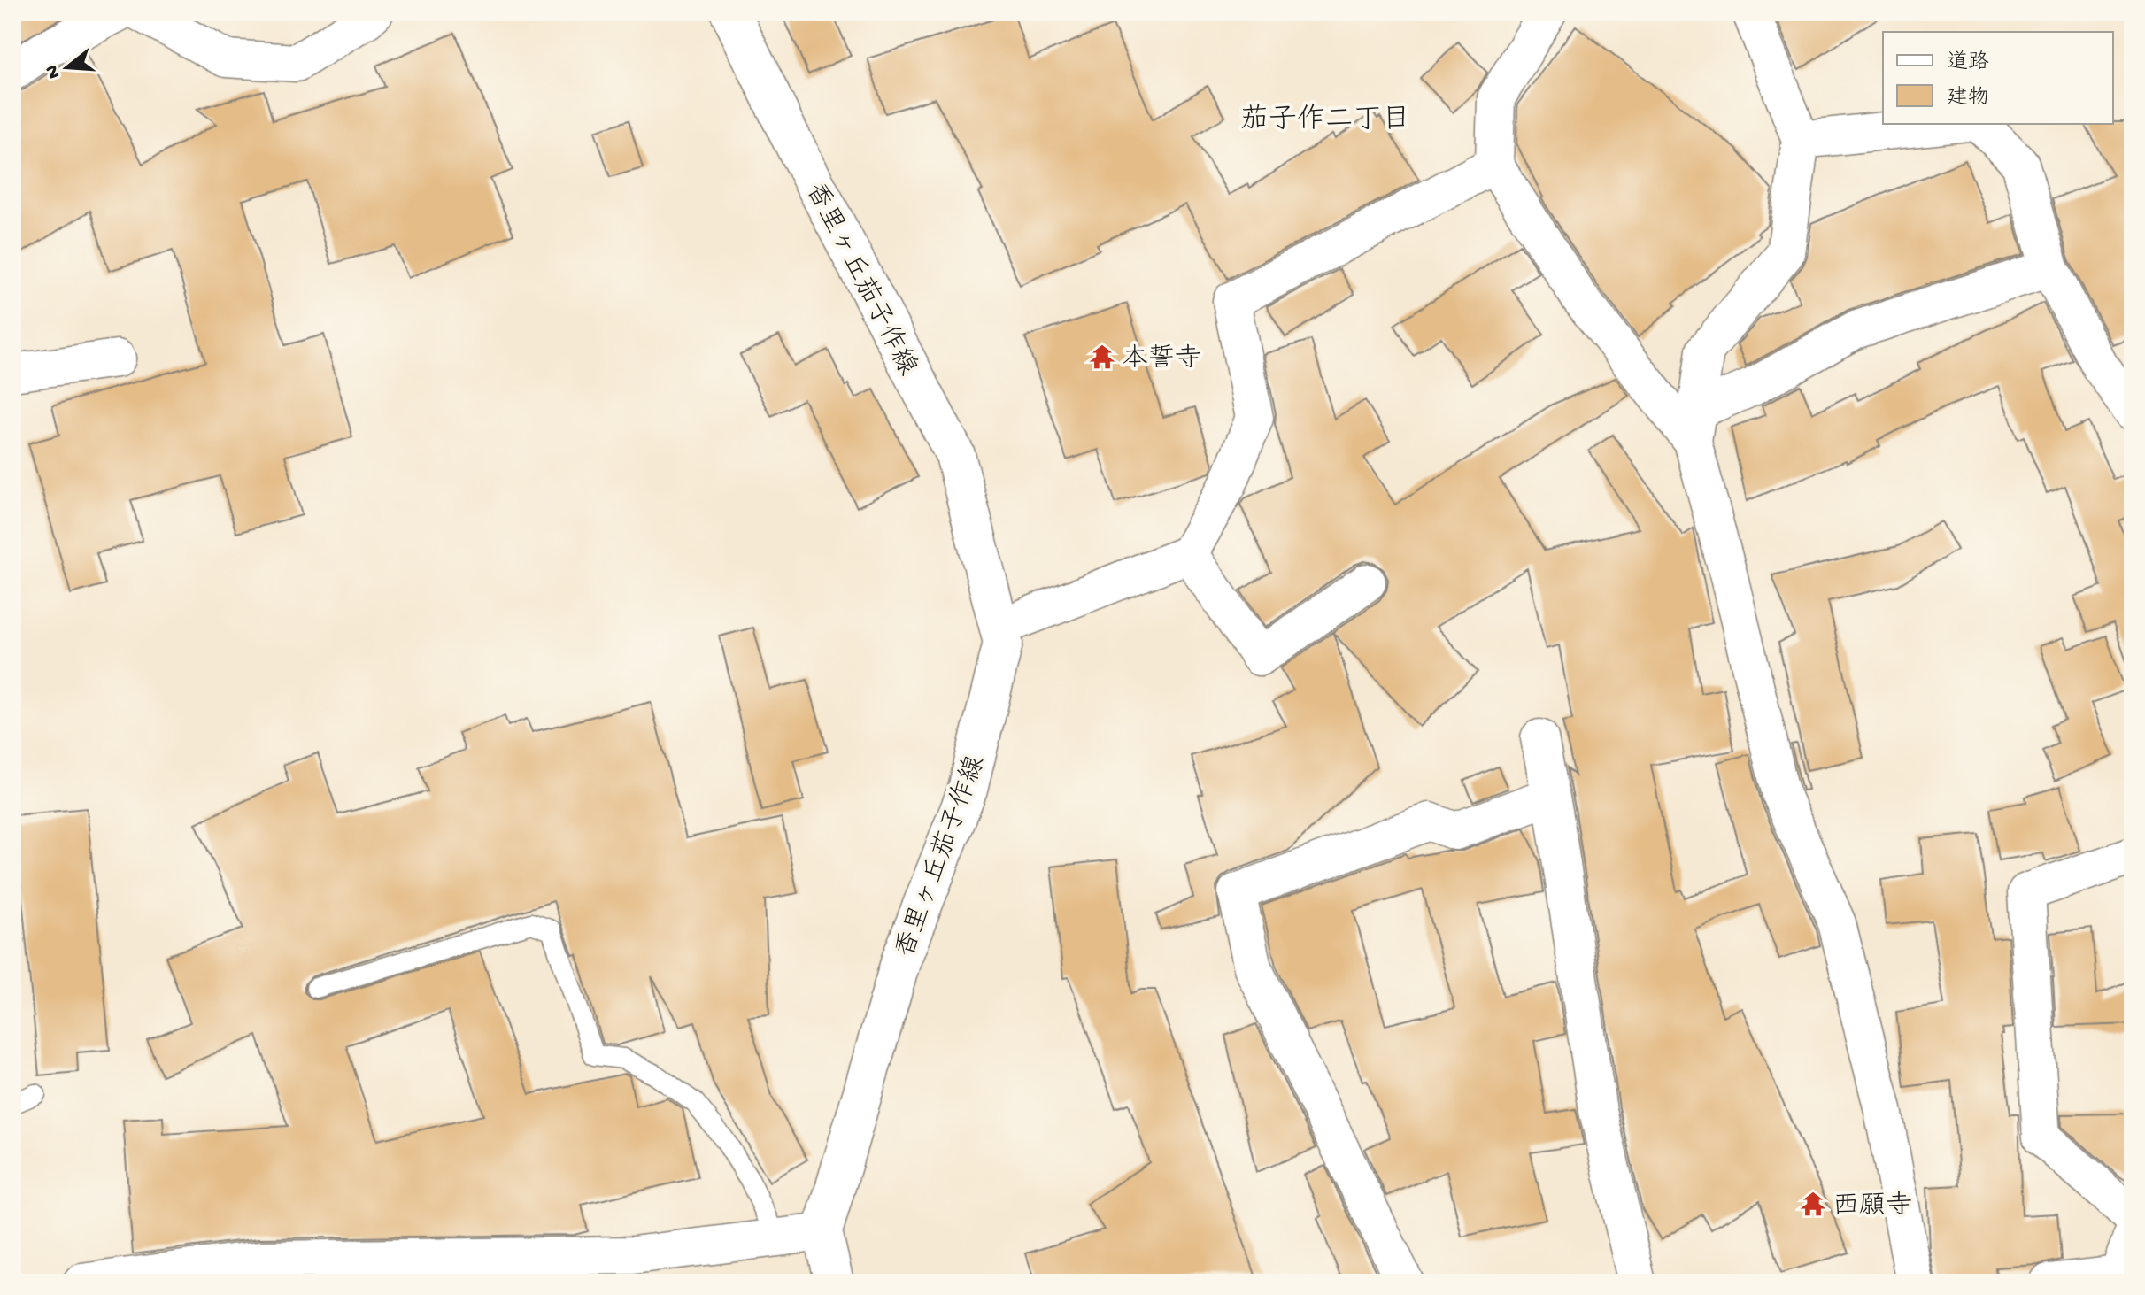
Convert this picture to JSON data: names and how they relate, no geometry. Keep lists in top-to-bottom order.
{
  "streets": {
    "street": ["香里ヶ丘茄子作線"]
  },
  "districts": ["茄子作二丁目"],
  "places": {
    "temple": ["本誓寺", "西願寺"]
  },
  "legend": ["道路", "建物"],
  "north": "left"
}
